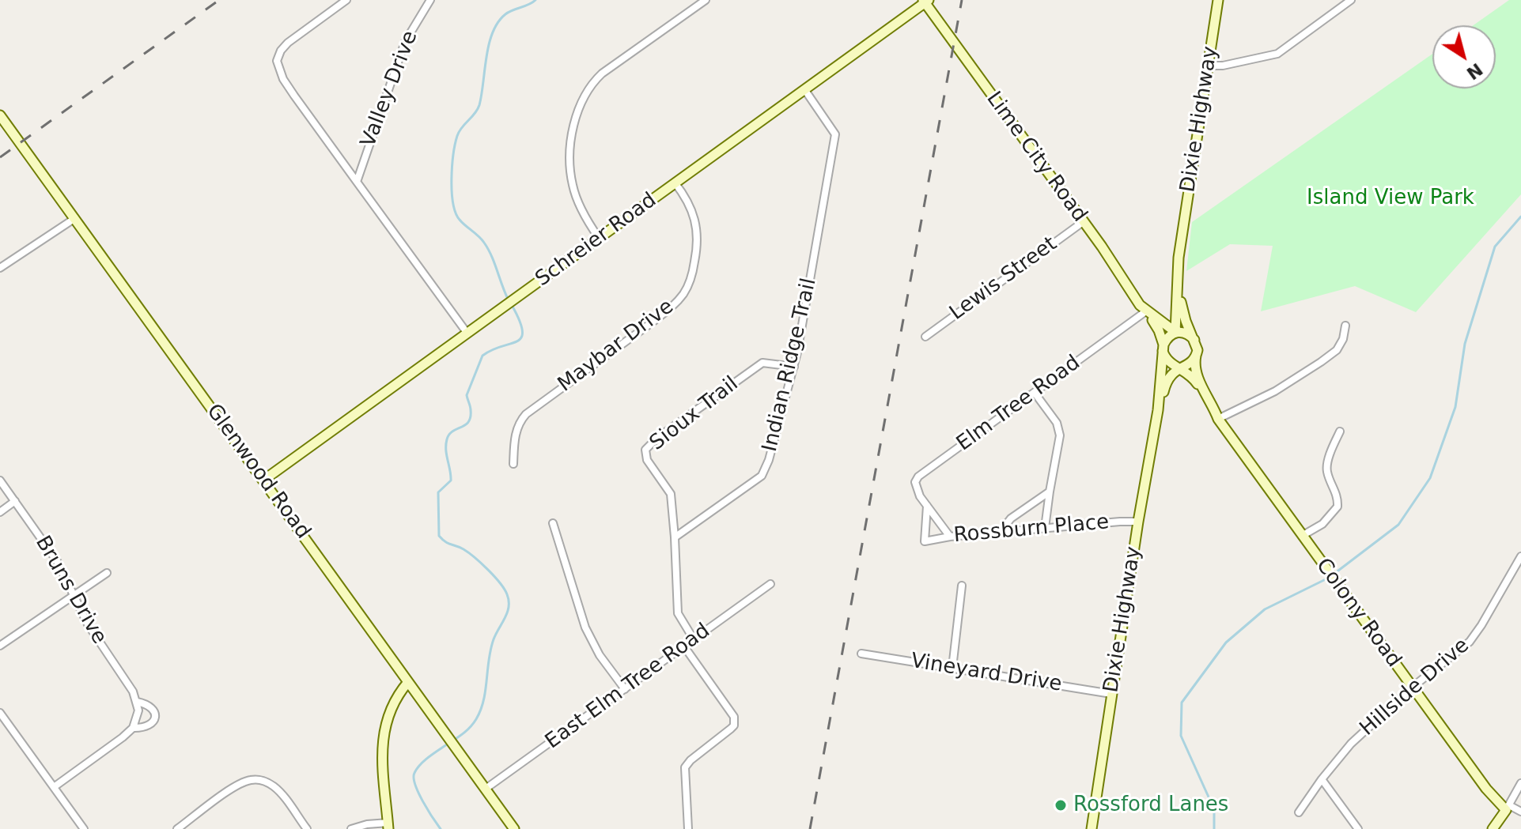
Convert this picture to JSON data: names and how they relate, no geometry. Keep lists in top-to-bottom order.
{
  "streets": {
    "street": [
      "Valley Drive",
      "Dixie Highway",
      "Lime City Road",
      "Schreier Road",
      "Lewis Street",
      "Maybar Drive",
      "Indian Ridge Trail",
      "Elm Tree Road",
      "Sioux Trail",
      "Glenwood Road",
      "Rossburn Place",
      "Bruns Drive",
      "Colony Road",
      "Vineyard Drive",
      "East Elm Tree Road",
      "Hillside Drive"
    ]
  },
  "crossings": [
    ["Valley Drive", "Schreier Road"],
    ["Dixie Highway", "Lime City Road"],
    ["Dixie Highway", "Rossburn Place"],
    ["Dixie Highway", "Colony Road"],
    ["Dixie Highway", "Vineyard Drive"],
    ["Lime City Road", "Schreier Road"],
    ["Lime City Road", "Lewis Street"],
    ["Lime City Road", "Elm Tree Road"],
    ["Lime City Road", "Colony Road"],
    ["Schreier Road", "Maybar Drive"],
    ["Schreier Road", "Indian Ridge Trail"],
    ["Schreier Road", "Glenwood Road"],
    ["Indian Ridge Trail", "Sioux Trail"],
    ["Elm Tree Road", "Rossburn Place"],
    ["Glenwood Road", "East Elm Tree Road"],
    ["Colony Road", "Hillside Drive"]
  ],
  "parks": ["Island View Park"],
  "places": ["Rossford Lanes"],
  "north": "bottom right"
}
